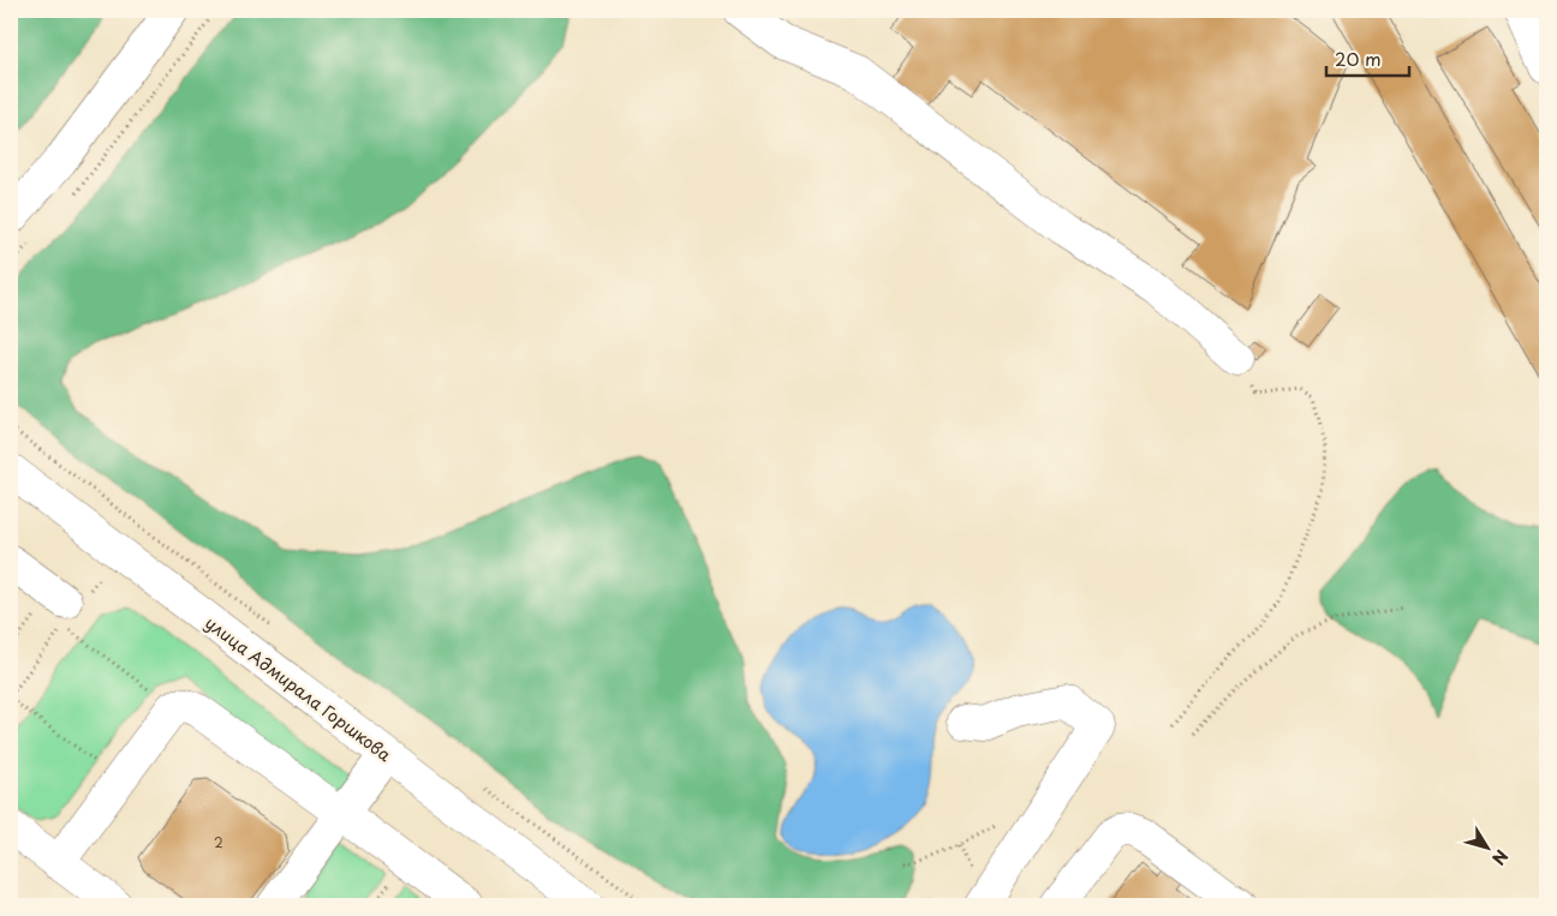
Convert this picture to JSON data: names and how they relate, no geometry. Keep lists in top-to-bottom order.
{
  "streets": {
    "main road": ["улица Адмирала Горшкова"]
  },
  "house_numbers": ["2"],
  "scale_bar": "20 m",
  "north": "bottom right"
}
